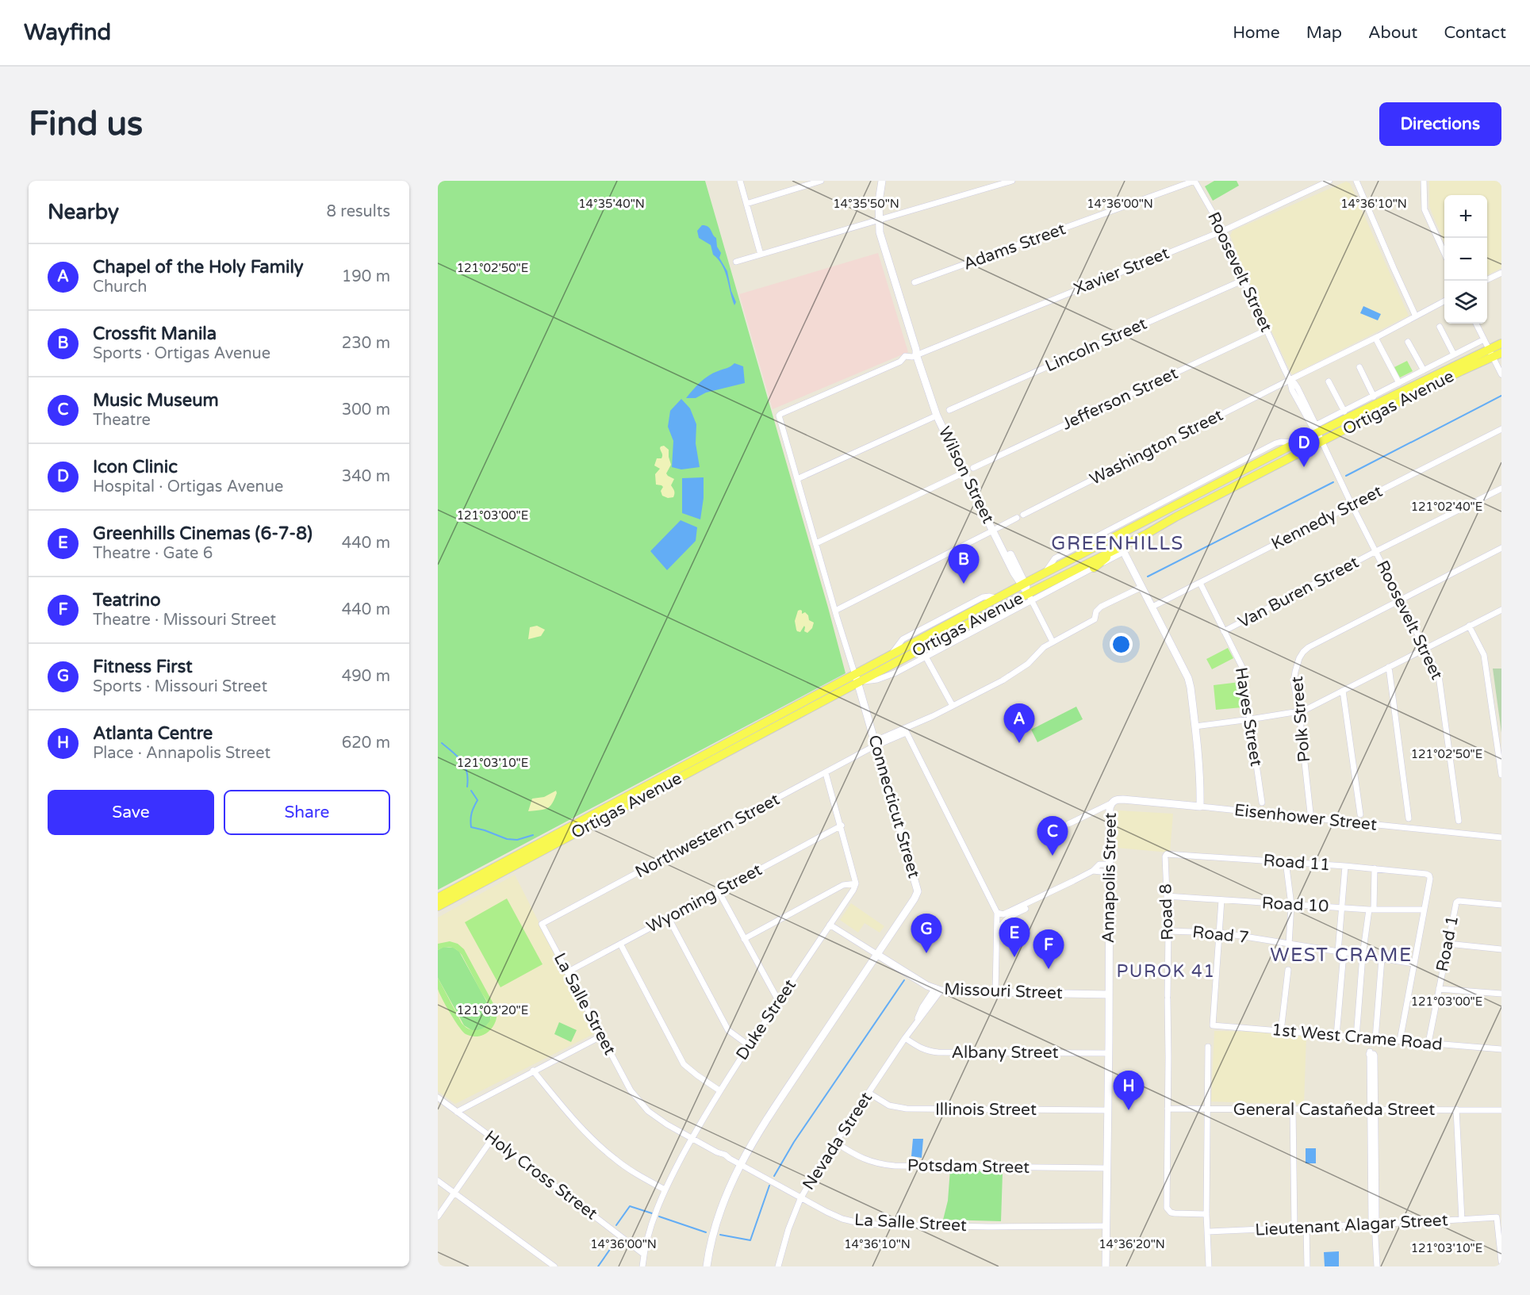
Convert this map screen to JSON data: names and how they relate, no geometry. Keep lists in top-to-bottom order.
{
  "streets": {
    "main road": ["Ortigas Avenue"],
    "street": [
      "Adams Street",
      "Xavier Street",
      "Roosevelt Street",
      "Lincoln Street",
      "Jefferson Street",
      "Washington Street",
      "Wilson Street",
      "Kennedy Street",
      "Van Buren Street",
      "Hayes Street",
      "Polk Street",
      "Connecticut Street",
      "Eisenhower Street",
      "Northwestern Street",
      "Road 11",
      "Annapolis Street",
      "Wyoming Street",
      "Road 10",
      "Road 8",
      "Road 7",
      "Road 1",
      "Missouri Street",
      "La Salle Street",
      "Duke Street",
      "1st West Crame Road",
      "Albany Street",
      "Illinois Street",
      "General Castañeda Street",
      "Nevada Street",
      "Potsdam Street",
      "Holy Cross Street",
      "Lieutenant Alagar Street"
    ]
  },
  "crossings": [
    ["Adams Street", "Roosevelt Street"],
    ["Xavier Street", "Roosevelt Street"],
    ["Xavier Street", "Wilson Street"],
    ["Xavier Street", "Connecticut Street"],
    ["Roosevelt Street", "Lincoln Street"],
    ["Roosevelt Street", "Jefferson Street"],
    ["Roosevelt Street", "Ortigas Avenue"],
    ["Roosevelt Street", "Washington Street"],
    ["Roosevelt Street", "Kennedy Street"],
    ["Roosevelt Street", "Van Buren Street"],
    ["Roosevelt Street", "Polk Street"],
    ["Ortigas Avenue", "Wilson Street"],
    ["Ortigas Avenue", "Connecticut Street"],
    ["Kennedy Street", "Hayes Street"],
    ["Van Buren Street", "Hayes Street"],
    ["Connecticut Street", "Northwestern Street"],
    ["Connecticut Street", "Missouri Street"],
    ["Connecticut Street", "La Salle Street"],
    ["Eisenhower Street", "Annapolis Street"],
    ["Northwestern Street", "La Salle Street"],
    ["Road 11", "Road 10"],
    ["Road 11", "Road 8"],
    ["Annapolis Street", "Missouri Street"],
    ["Annapolis Street", "La Salle Street"],
    ["Annapolis Street", "Albany Street"],
    ["Annapolis Street", "Illinois Street"],
    ["Annapolis Street", "Potsdam Street"],
    ["Wyoming Street", "La Salle Street"],
    ["Road 10", "Road 8"],
    ["Road 8", "Road 7"],
    ["Road 8", "General Castañeda Street"],
    ["Road 7", "1st West Crame Road"],
    ["Road 1", "1st West Crame Road"],
    ["Missouri Street", "Duke Street"],
    ["Missouri Street", "Nevada Street"],
    ["La Salle Street", "Duke Street"],
    ["La Salle Street", "Nevada Street"],
    ["Duke Street", "Holy Cross Street"],
    ["Albany Street", "Nevada Street"],
    ["Illinois Street", "Nevada Street"],
    ["Nevada Street", "Potsdam Street"]
  ],
  "districts": ["GREENHILLS", "WEST CRAME", "PUROK 41"],
  "page": {
    "header": "Wayfind",
    "nav": [
      "Home",
      "Map",
      "About",
      "Contact"
    ],
    "buttons": [
      "Directions",
      ["Save", "Share"]
    ],
    "title": "Find us",
    "heading": ["Nearby", "8 results"],
    "map_buttons": ["+", "−"],
    "list": [
      {
        "mark": "A",
        "name": "Chapel of the Holy Family",
        "note": "Church",
        "value": "190 m"
      },
      {
        "mark": "B",
        "name": "Crossfit Manila",
        "note": "Sports · Ortigas Avenue",
        "value": "230 m"
      },
      {
        "mark": "C",
        "name": "Music Museum",
        "note": "Theatre",
        "value": "300 m"
      },
      {
        "mark": "D",
        "name": "Icon Clinic",
        "note": "Hospital · Ortigas Avenue",
        "value": "340 m"
      },
      {
        "mark": "E",
        "name": "Greenhills Cinemas (6-7-8)",
        "note": "Theatre · Gate 6",
        "value": "440 m"
      },
      {
        "mark": "F",
        "name": "Teatrino",
        "note": "Theatre · Missouri Street",
        "value": "440 m"
      },
      {
        "mark": "G",
        "name": "Fitness First",
        "note": "Sports · Missouri Street",
        "value": "490 m"
      },
      {
        "mark": "H",
        "name": "Atlanta Centre",
        "note": "Place · Annapolis Street",
        "value": "620 m"
      }
    ],
    "pins": [
      "D",
      "B",
      "A",
      "C",
      "G",
      "E",
      "F",
      "H"
    ]
  },
  "coordinates": [
    "14°35'40\"N",
    "14°35'50\"N",
    "14°36'00\"N",
    "14°36'10\"N",
    "121°02'50\"E",
    "121°02'40\"E",
    "121°03'00\"E",
    "121°03'10\"E",
    "121°03'20\"E",
    "14°36'20\"N"
  ]
}
